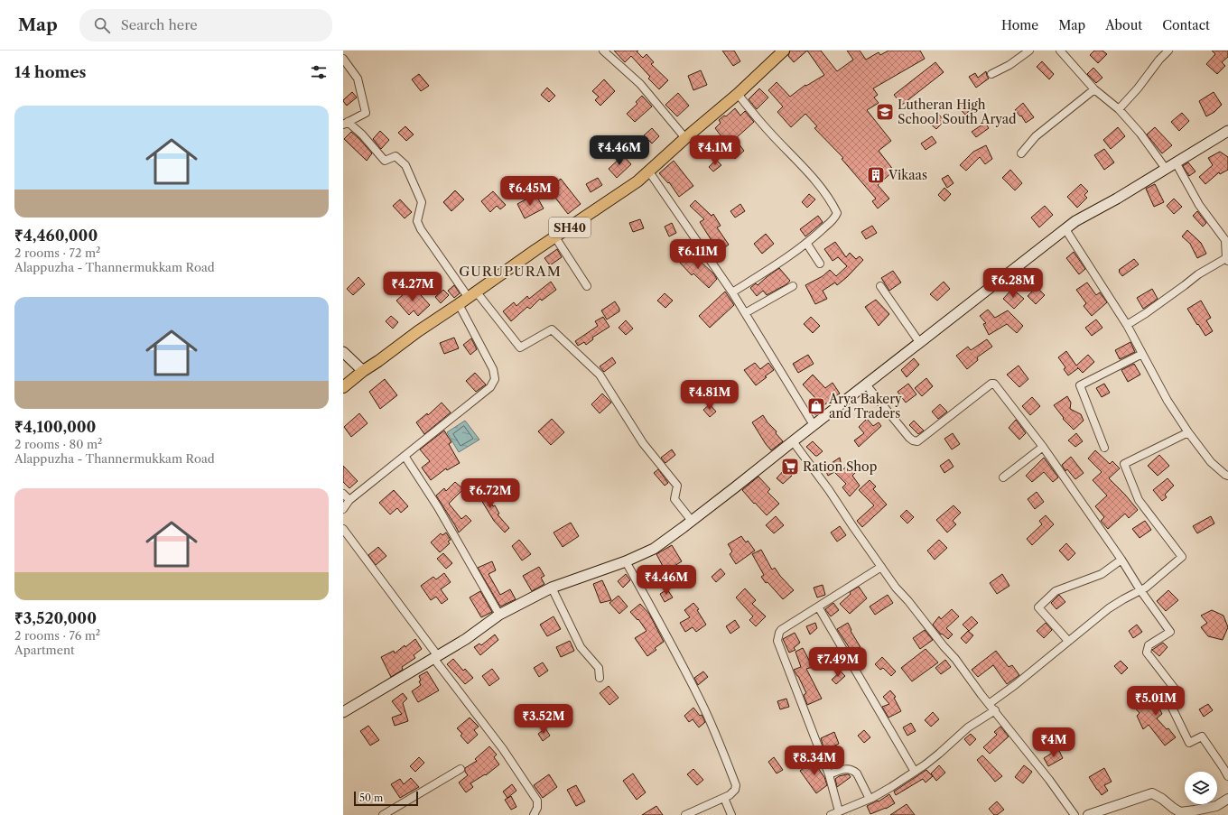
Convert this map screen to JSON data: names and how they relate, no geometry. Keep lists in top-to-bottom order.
{
  "streets": {
    "main road": ["SH40"]
  },
  "districts": ["GURUPURAM"],
  "places": {
    "school or university": ["Lutheran High School South Aryad"],
    "building": ["Vikaas"],
    "shop": ["Arya Bakery and Traders"],
    "supermarket": ["Ration Shop"]
  },
  "scale_bar": "50 m",
  "page": {
    "header": "Map",
    "search": "Search here",
    "nav": [
      "Home",
      "Map",
      "About",
      "Contact"
    ],
    "heading": "14 homes",
    "list": [
      {
        "name": "₹4,460,000",
        "note": "2 rooms · 72 m² · Alappuzha - Thannermukkam Road"
      },
      {
        "name": "₹4,100,000",
        "note": "2 rooms · 80 m² · Alappuzha - Thannermukkam Road"
      },
      {
        "name": "₹3,520,000",
        "note": "2 rooms · 76 m² · Apartment"
      }
    ],
    "price": [
      "₹4.46M",
      "₹4.1M",
      "₹6.45M",
      "₹6.11M",
      "₹6.28M",
      "₹4.27M",
      "₹4.81M",
      "₹6.72M",
      "₹4.46M",
      "₹7.49M",
      "₹5.01M",
      "₹3.52M",
      "₹4M",
      "₹8.34M"
    ],
    "scale": "50 m"
  }
}
